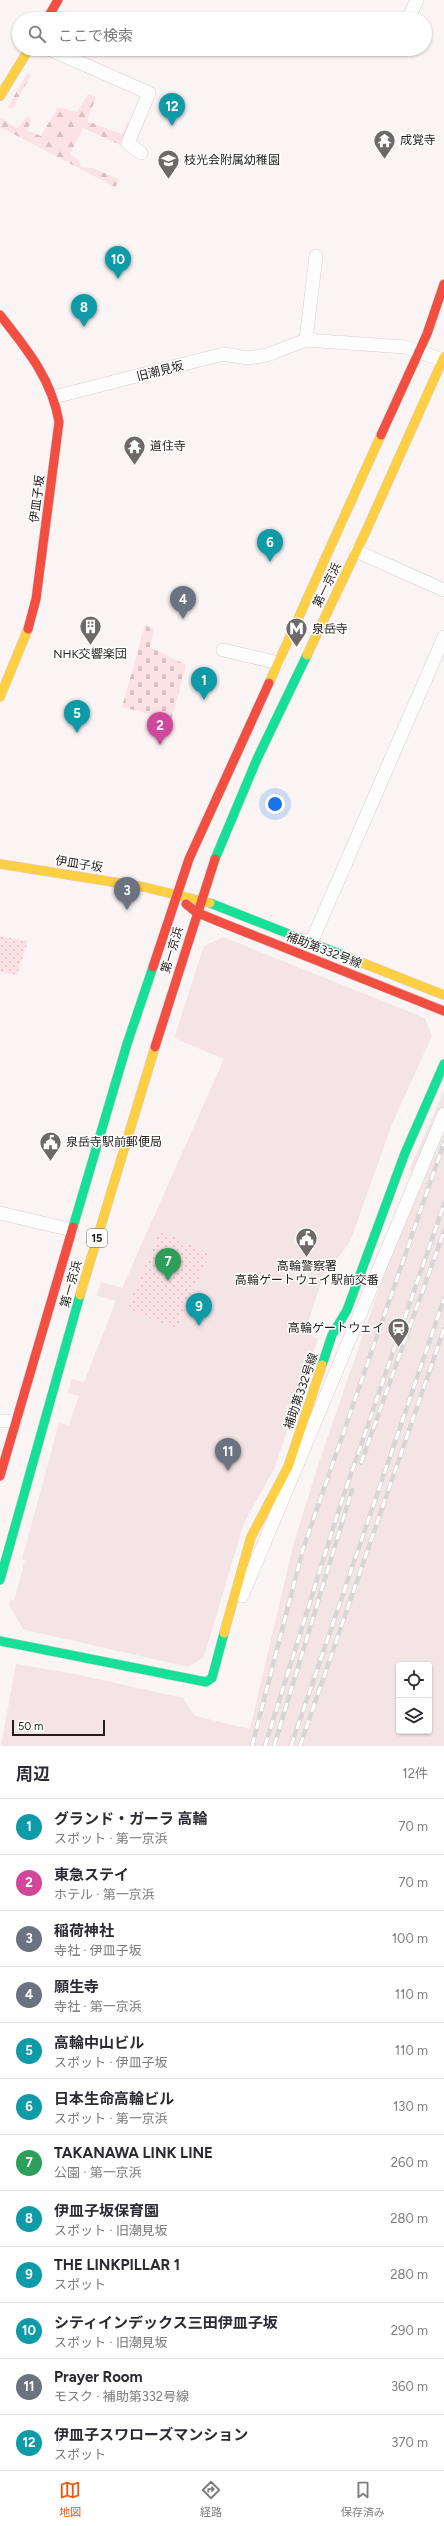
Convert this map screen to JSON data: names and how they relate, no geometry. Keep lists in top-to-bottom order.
{
  "streets": {
    "main road": [
      "伊皿子坂",
      "第一京浜",
      "補助第332号線",
      "15"
    ],
    "street": ["旧潮見坂"]
  },
  "crossings": [
    ["旧潮見坂", "伊皿子坂"],
    ["伊皿子坂", "第一京浜"],
    ["伊皿子坂", "補助第332号線"],
    ["第一京浜", "補助第332号線"]
  ],
  "places": {
    "temple": ["成覚寺", "道住寺"],
    "school or university": ["枝光会附属幼稚園"],
    "building": ["NHK交響楽団"],
    "metro station": ["泉岳寺"],
    "public building": ["泉岳寺駅前郵便局", "高輪警察署 高輪ゲートウェイ駅前交番"],
    "station": ["高輪ゲートウェイ"]
  },
  "scale_bar": "50 m",
  "page": {
    "search": "ここで検索",
    "pins": [
      "12",
      "10",
      "8",
      "6",
      "4",
      "1",
      "5",
      "2",
      "3",
      "7",
      "9",
      "11"
    ],
    "scale": "50 m",
    "heading": ["周辺", "12件"],
    "list": [
      {
        "mark": "1",
        "name": "グランド・ガーラ 高輪",
        "note": "スポット · 第一京浜",
        "value": "70 m"
      },
      {
        "mark": "2",
        "name": "東急ステイ",
        "note": "ホテル · 第一京浜",
        "value": "70 m"
      },
      {
        "mark": "3",
        "name": "稲荷神社",
        "note": "寺社 · 伊皿子坂",
        "value": "100 m"
      },
      {
        "mark": "4",
        "name": "願生寺",
        "note": "寺社 · 第一京浜",
        "value": "110 m"
      },
      {
        "mark": "5",
        "name": "高輪中山ビル",
        "note": "スポット · 伊皿子坂",
        "value": "110 m"
      },
      {
        "mark": "6",
        "name": "日本生命高輪ビル",
        "note": "スポット · 第一京浜",
        "value": "130 m"
      },
      {
        "mark": "7",
        "name": "TAKANAWA LINK LINE",
        "note": "公園 · 第一京浜",
        "value": "260 m"
      },
      {
        "mark": "8",
        "name": "伊皿子坂保育園",
        "note": "スポット · 旧潮見坂",
        "value": "280 m"
      },
      {
        "mark": "9",
        "name": "THE LINKPILLAR 1",
        "note": "スポット",
        "value": "280 m"
      },
      {
        "mark": "10",
        "name": "シティインデックス三田伊皿子坂",
        "note": "スポット · 旧潮見坂",
        "value": "290 m"
      },
      {
        "mark": "11",
        "name": "Prayer Room",
        "note": "モスク · 補助第332号線",
        "value": "360 m"
      },
      {
        "mark": "12",
        "name": "伊皿子スワローズマンション",
        "note": "スポット",
        "value": "370 m"
      }
    ],
    "nav": ["地図", "経路", "保存済み"]
  }
}
